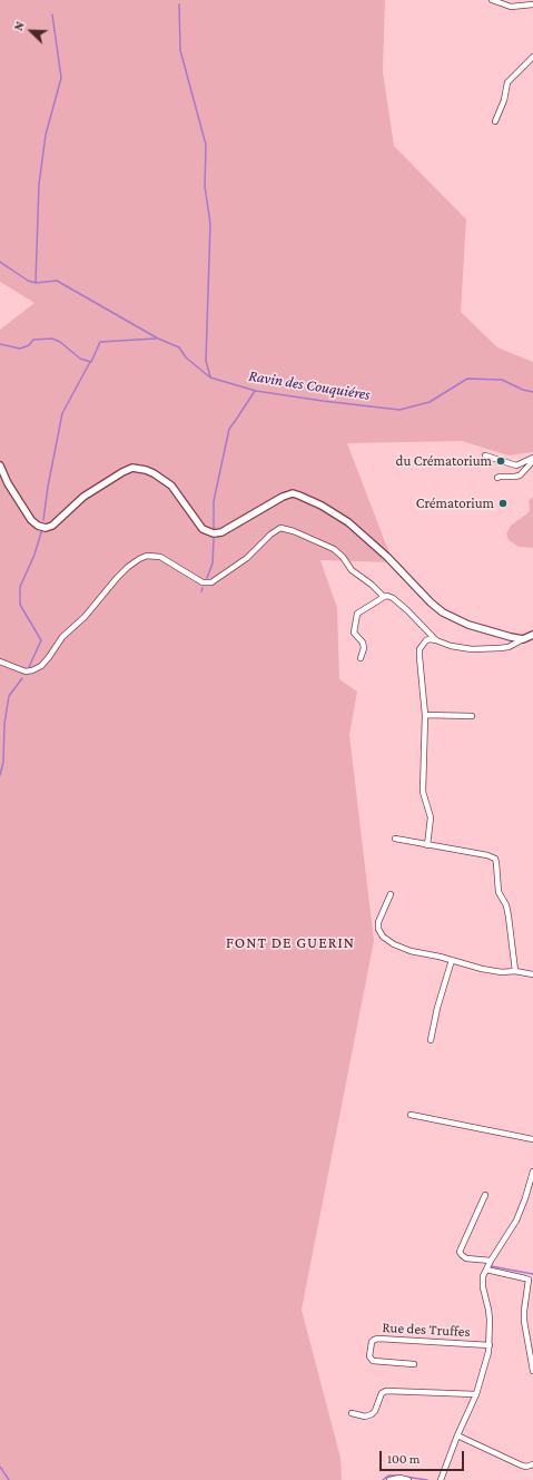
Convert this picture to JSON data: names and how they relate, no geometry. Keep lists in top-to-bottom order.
{
  "streets": {
    "street": ["Rue des Truffes"]
  },
  "districts": ["FONT DE GUERIN"],
  "water": ["Ravin des Couquiéres"],
  "places": ["du Crématorium", "Crématorium"],
  "scale_bar": "100 m",
  "north": "top left"
}
